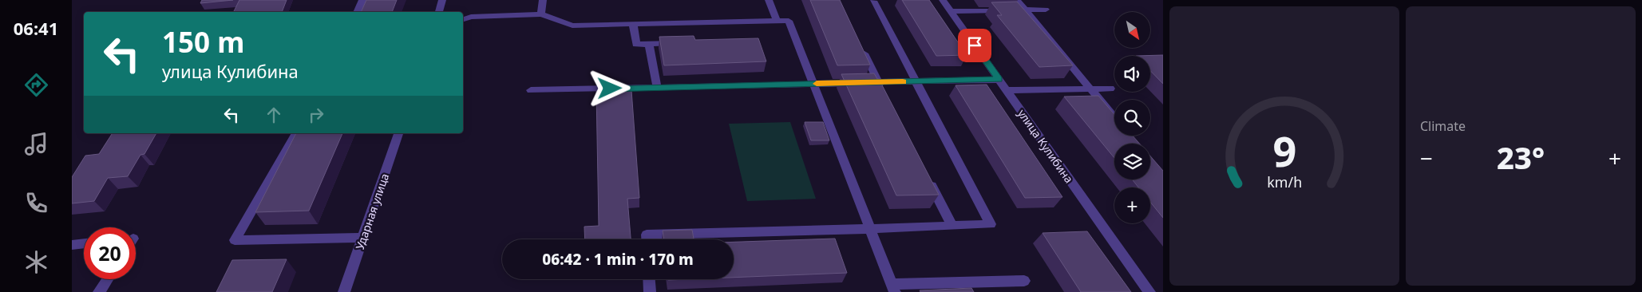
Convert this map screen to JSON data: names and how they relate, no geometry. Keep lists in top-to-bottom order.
{
  "streets": {
    "street": ["улица Кулибина", "Ударная улица"]
  },
  "north": "bottom right",
  "page": {
    "tabs": "06:41",
    "tile": "Climate",
    "map_buttons": "+",
    "turn": ["150 m", "улица Кулибина"],
    "heat": ["−", "23°", "+"],
    "limit": "20",
    "trip": "06:42 · 1 min · 170 m",
    "gauge": ["9", "km/h"]
  }
}
